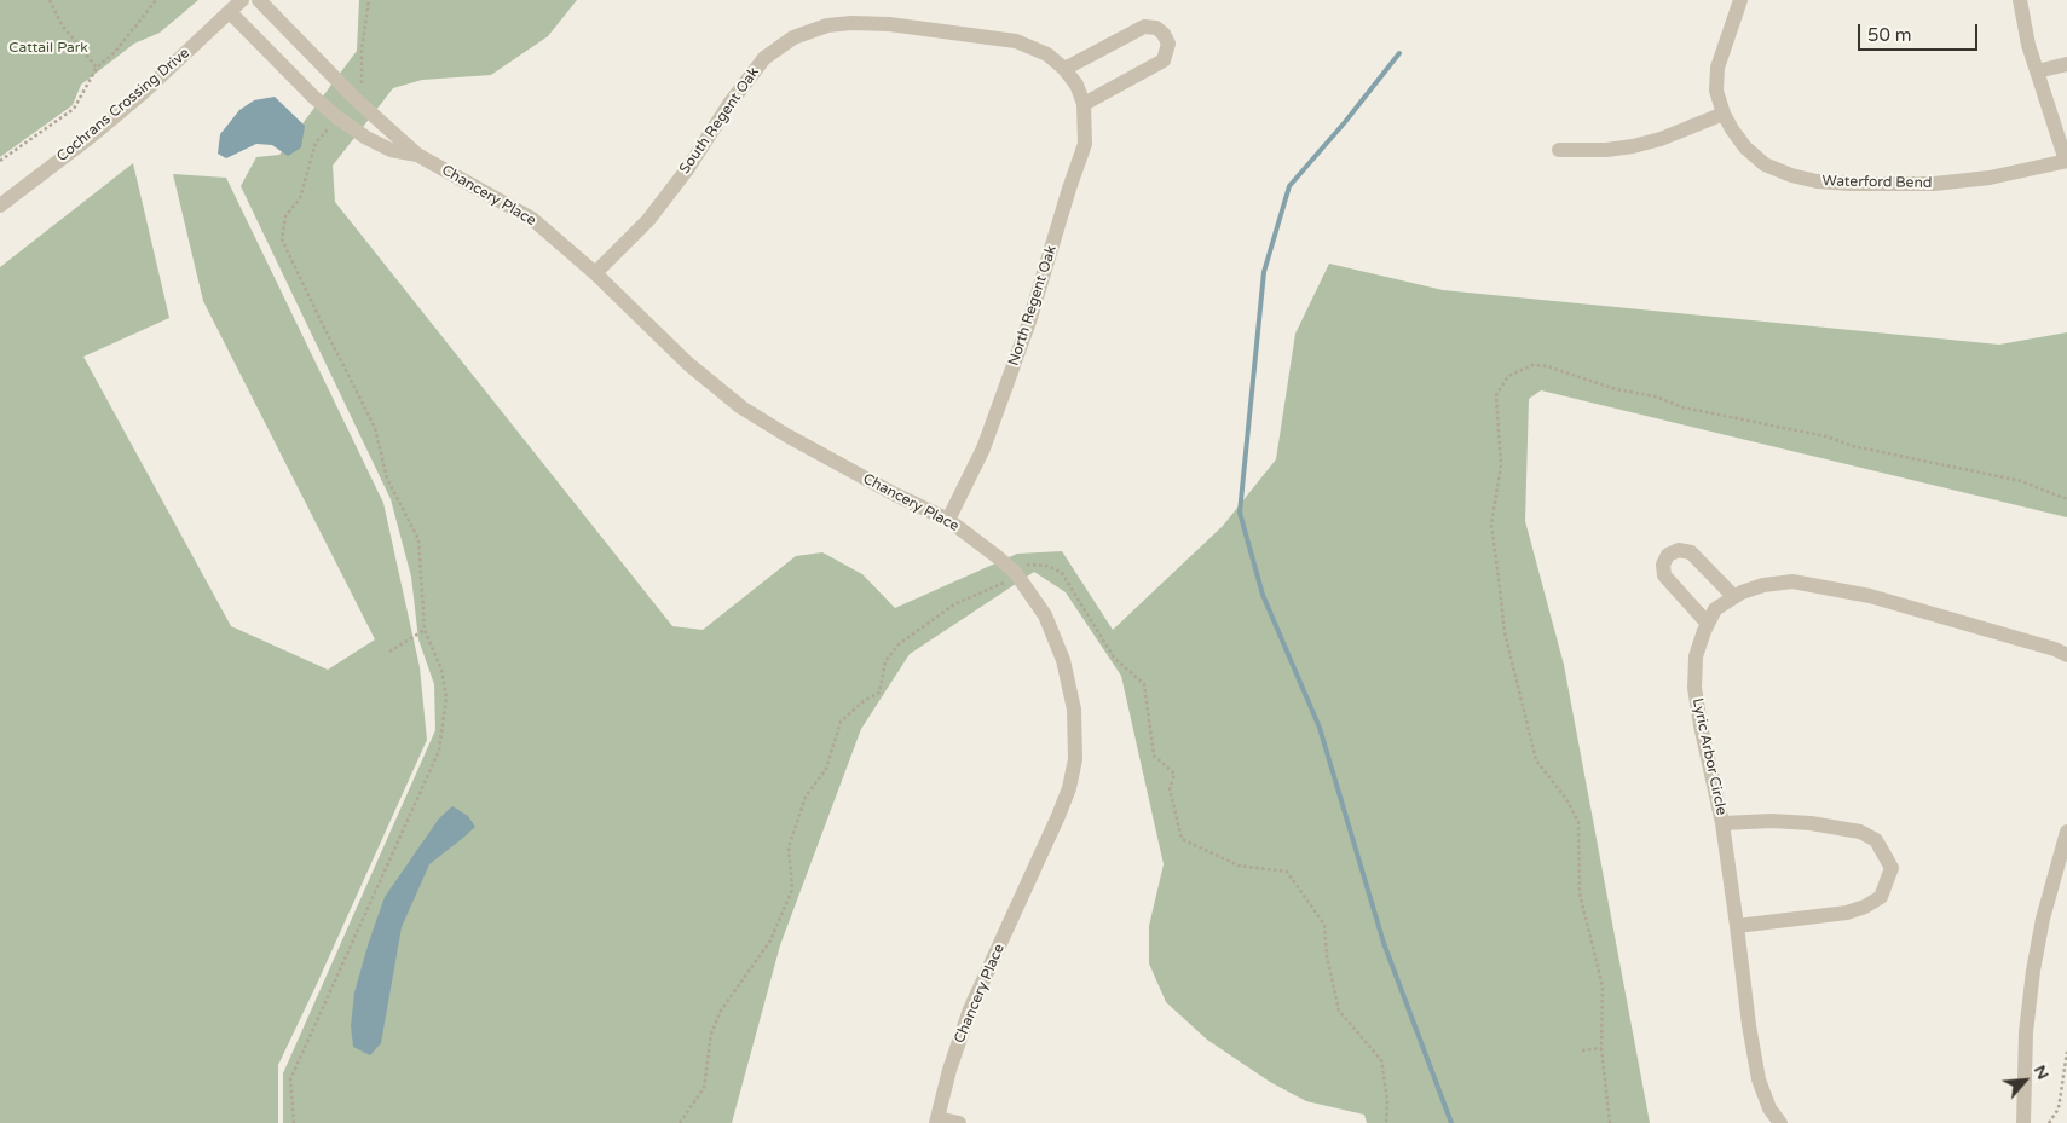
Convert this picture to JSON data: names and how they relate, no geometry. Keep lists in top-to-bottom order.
{
  "streets": {
    "street": [
      "Cochrans Crossing Drive",
      "South Regent Oak",
      "Waterford Bend",
      "Chancery Place",
      "North Regent Oak",
      "Lyric Arbor Circle"
    ]
  },
  "crossings": [
    ["Cochrans Crossing Drive", "Chancery Place"],
    ["South Regent Oak", "Chancery Place"],
    ["South Regent Oak", "North Regent Oak"],
    ["Chancery Place", "North Regent Oak"]
  ],
  "parks": ["Cattail Park"],
  "scale_bar": "50 m",
  "north": "top right"
}
